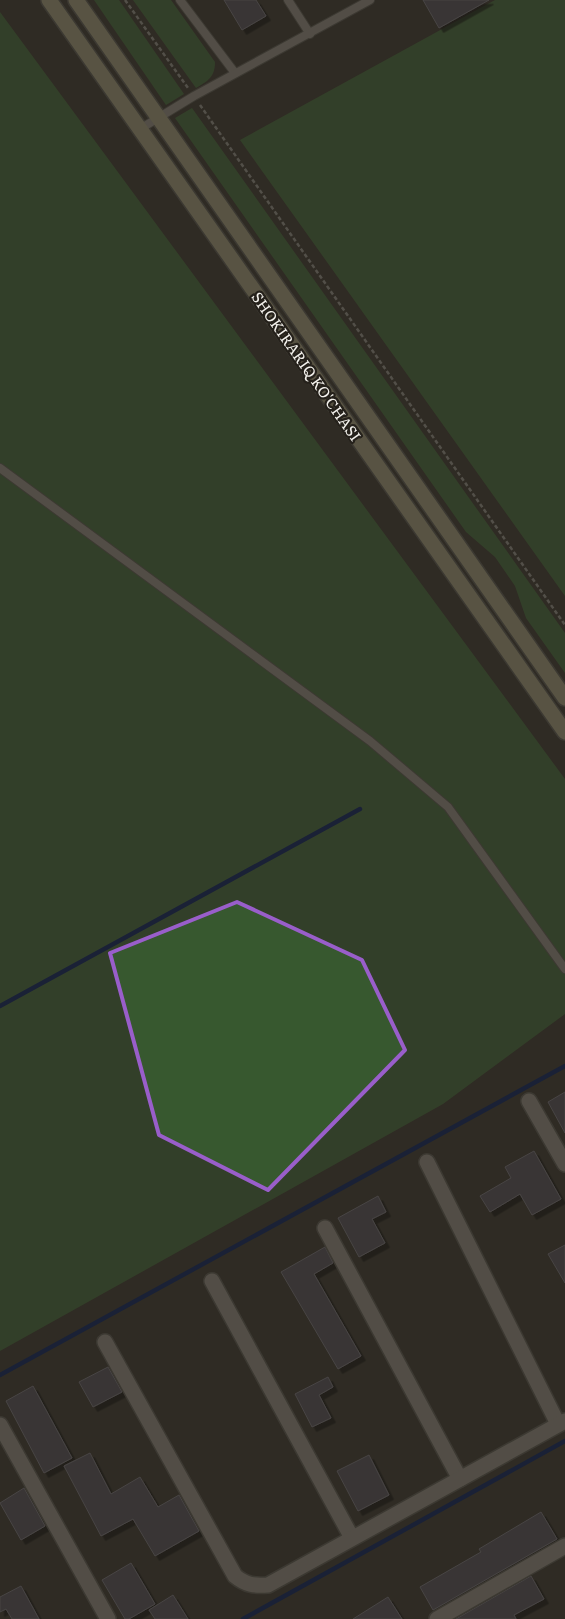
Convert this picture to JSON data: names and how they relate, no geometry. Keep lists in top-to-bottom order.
{
  "streets": {
    "main road": ["SHOKIRARIQ KO'CHASI"]
  }
}
